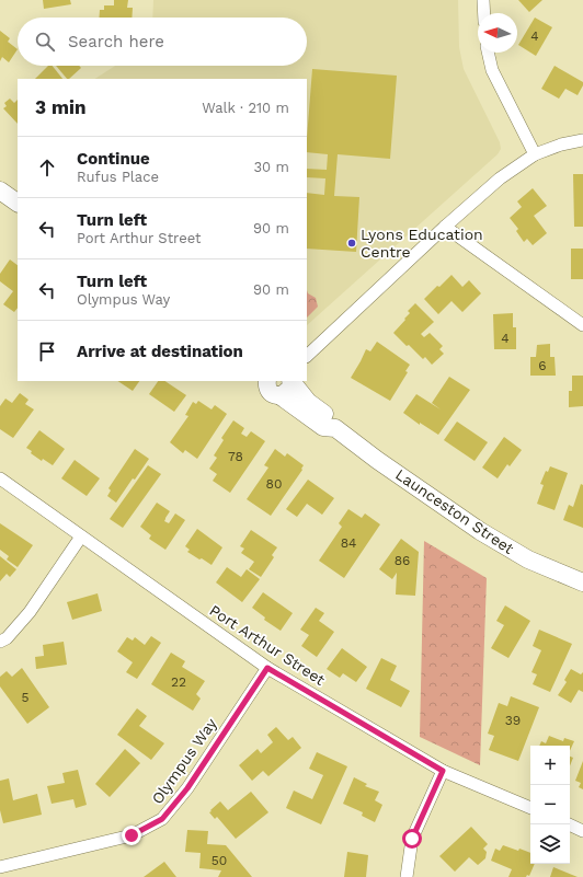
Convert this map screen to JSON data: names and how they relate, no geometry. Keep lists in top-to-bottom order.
{
  "streets": {
    "main road": ["Launceston Street"],
    "street": ["Port Arthur Street", "Olympus Way"]
  },
  "crossings": [
    ["Port Arthur Street", "Olympus Way"]
  ],
  "places": ["Lyons Education Centre"],
  "house_numbers": [
    "4",
    "4",
    "6",
    "78",
    "80",
    "84",
    "86",
    "22",
    "5",
    "39",
    "50"
  ],
  "north": "left",
  "page": {
    "search": "Search here",
    "heading": ["3 min", "Walk · 210 m"],
    "list": [
      ["Continue", "Rufus Place", "30 m"],
      ["Turn left", "Port Arthur Street", "90 m"],
      ["Turn left", "Olympus Way", "90 m"],
      "Arrive at destination"
    ],
    "map_buttons": ["+", "−"]
  }
}
